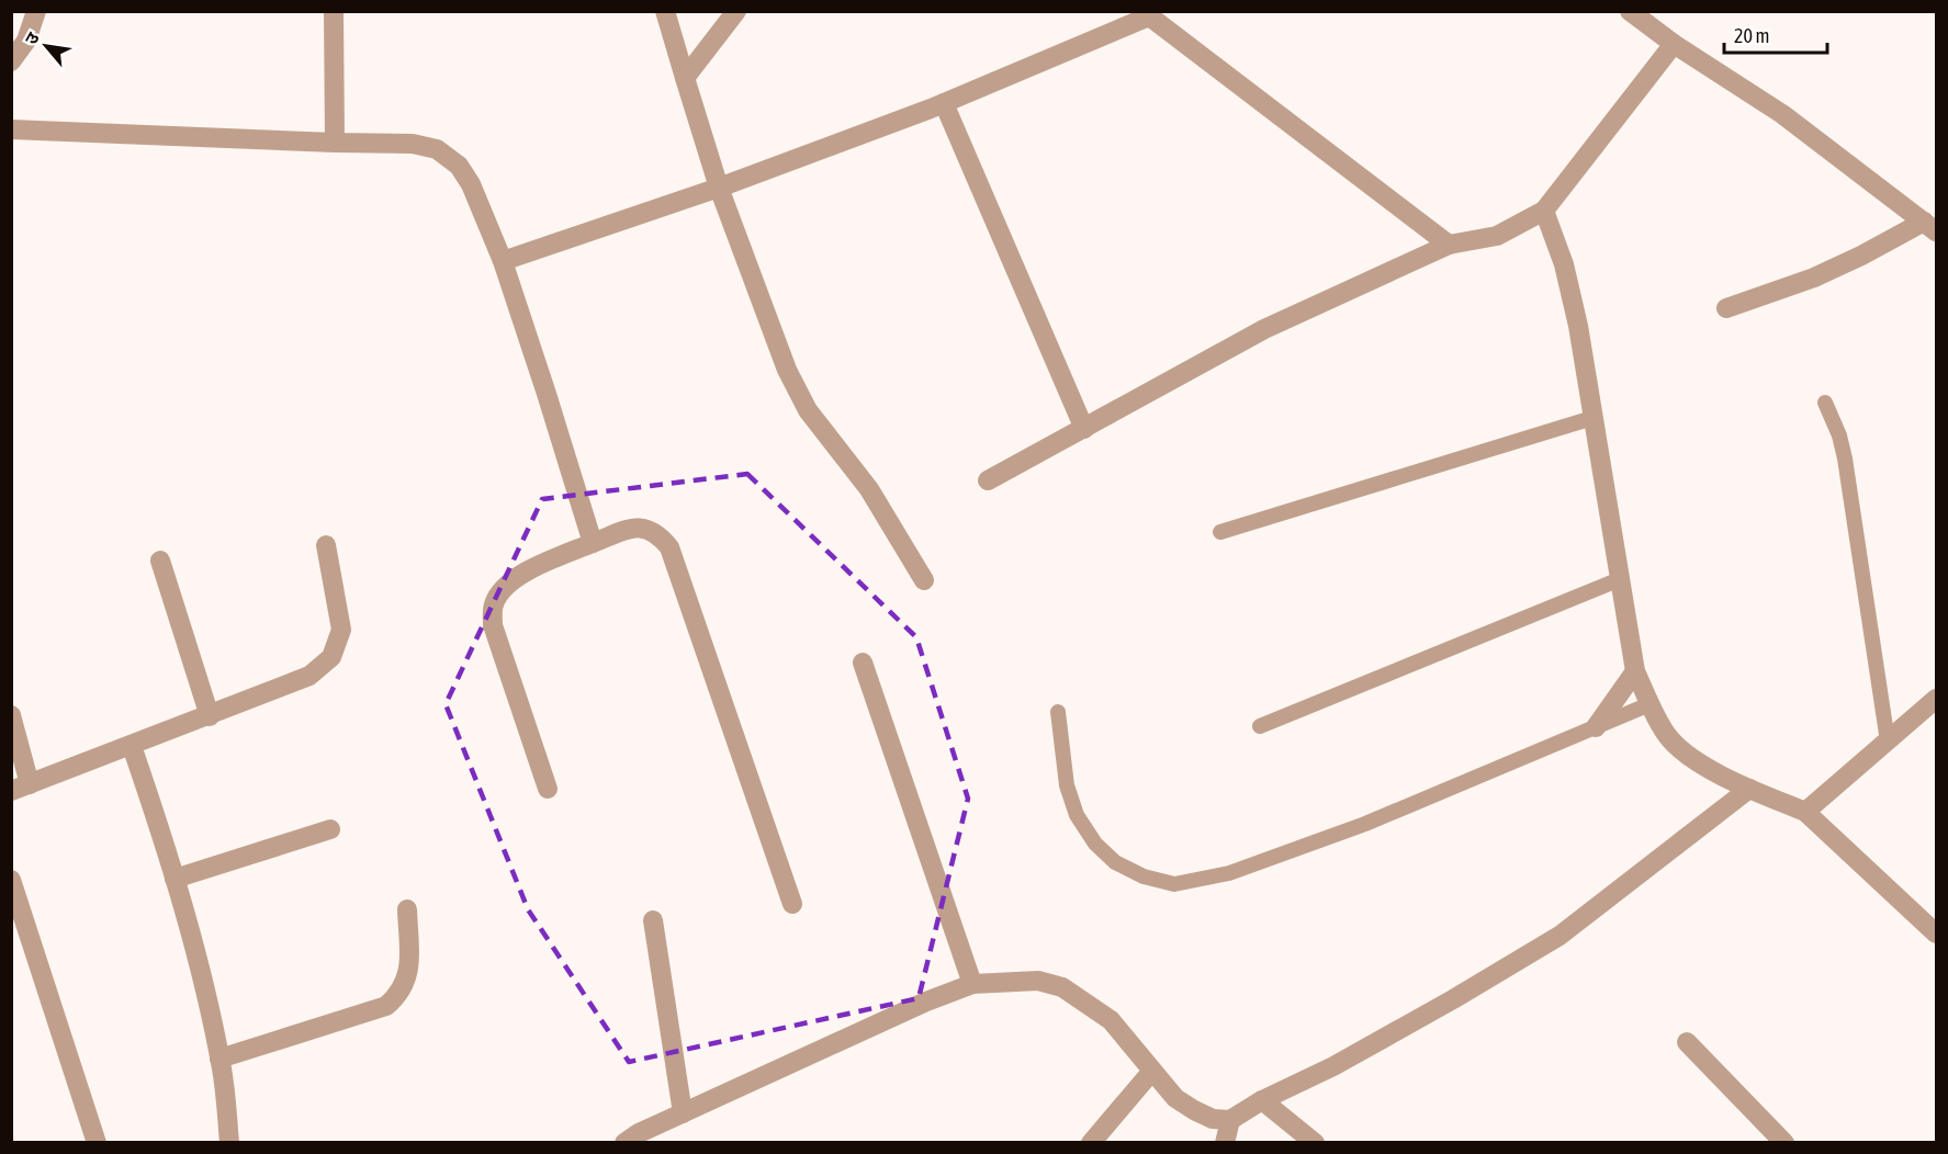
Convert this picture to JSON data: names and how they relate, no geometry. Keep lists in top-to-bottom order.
{
  "scale_bar": "20 m",
  "north": "top left"
}
